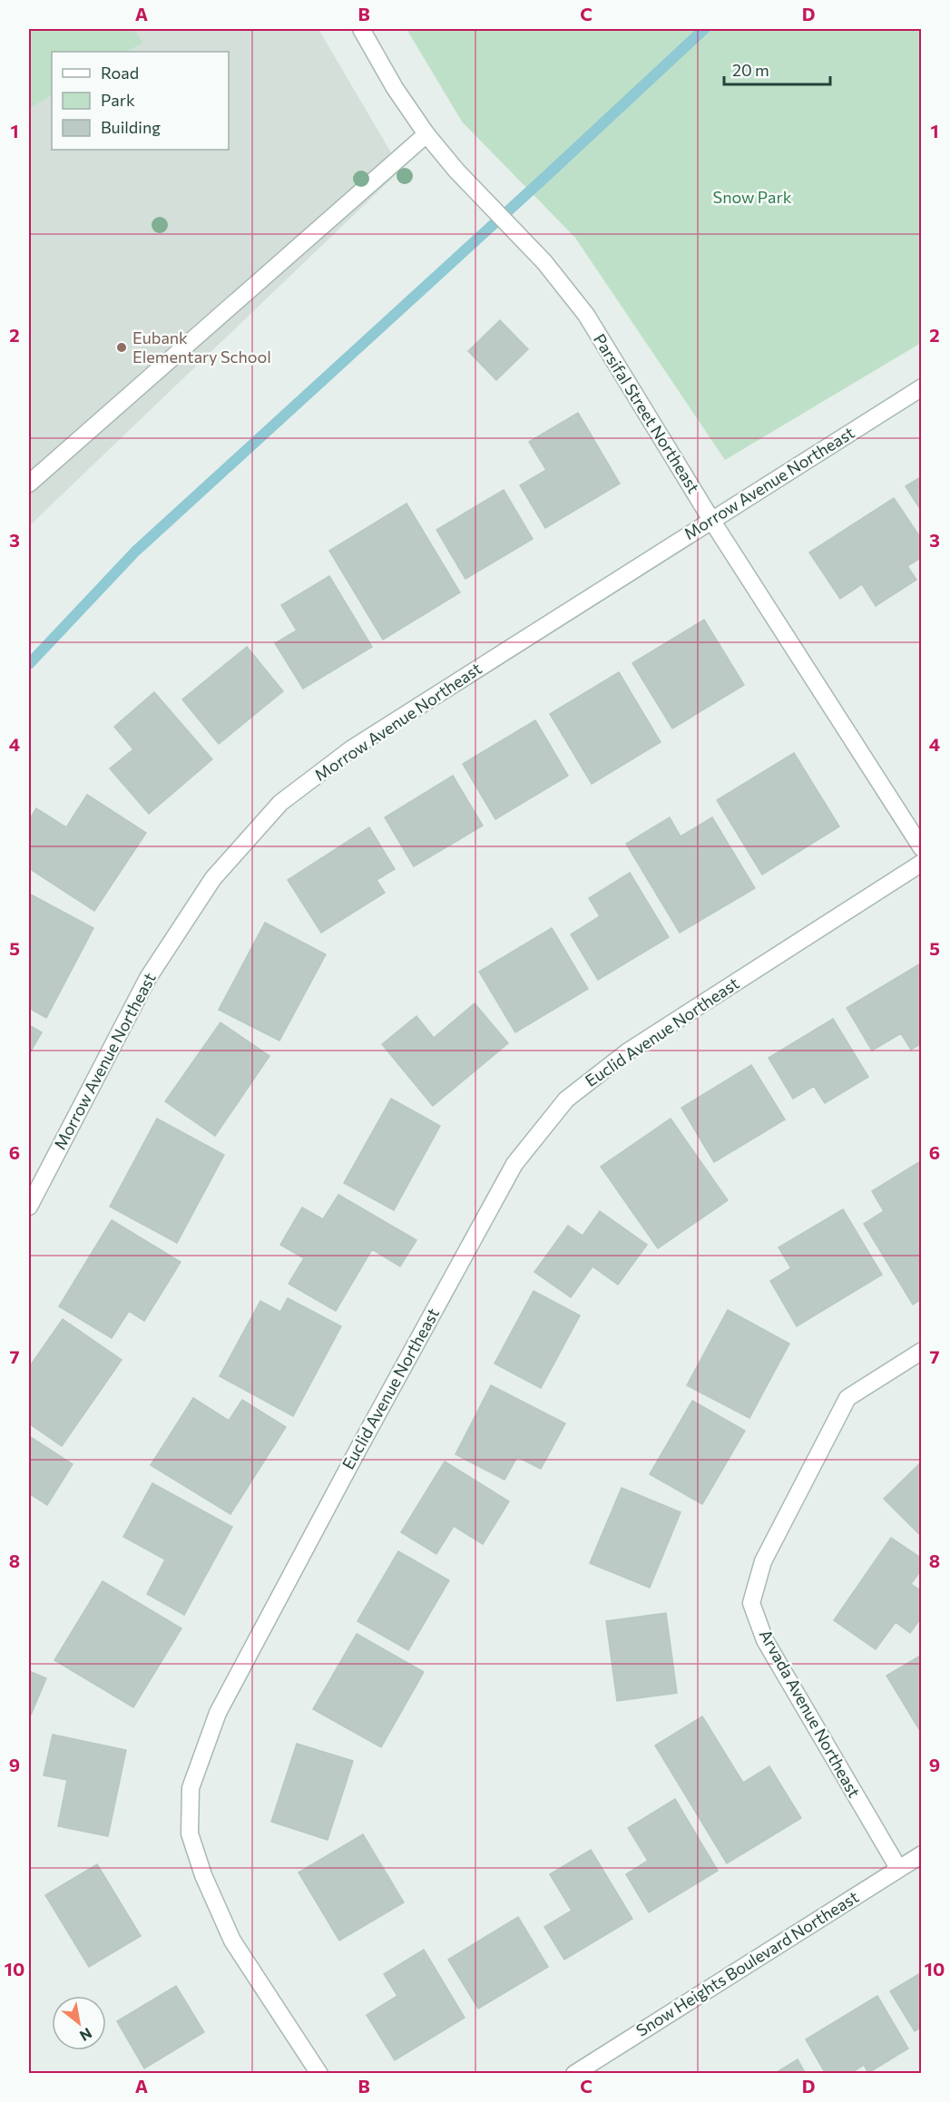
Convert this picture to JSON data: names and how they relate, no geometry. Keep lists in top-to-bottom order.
{
  "streets": {
    "street": [
      "Parsifal Street Northeast",
      "Morrow Avenue Northeast",
      "Euclid Avenue Northeast",
      "Arvada Avenue Northeast",
      "Snow Heights Boulevard Northeast"
    ]
  },
  "crossings": [
    ["Parsifal Street Northeast", "Morrow Avenue Northeast"],
    ["Arvada Avenue Northeast", "Snow Heights Boulevard Northeast"]
  ],
  "parks": ["Snow Park"],
  "places": ["Eubank Elementary School"],
  "legend": ["Road", "Park", "Building"],
  "scale_bar": "20 m",
  "north": "bottom right",
  "grid": {
    "columns": [
      "A",
      "B",
      "C",
      "D"
    ],
    "rows": [
      "1",
      "2",
      "3",
      "4",
      "5",
      "6",
      "7",
      "8",
      "9",
      "10"
    ]
  }
}
